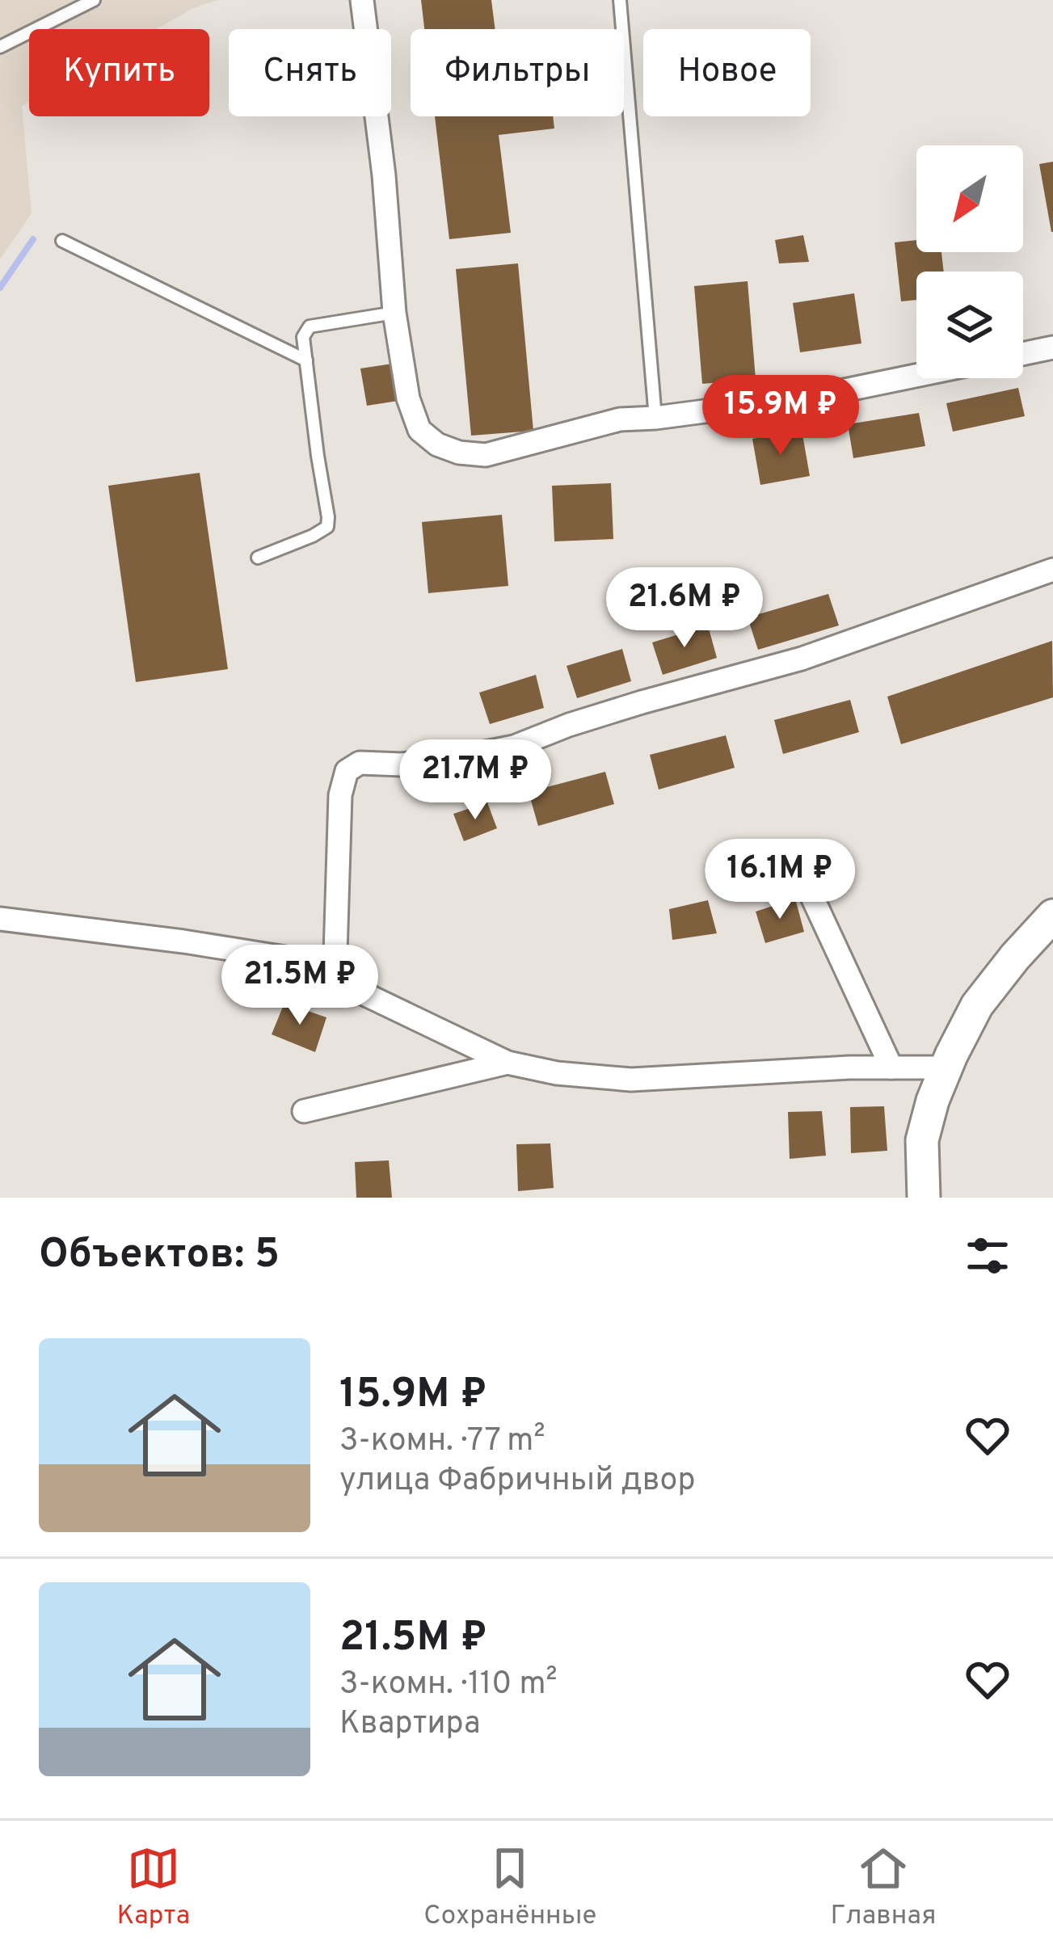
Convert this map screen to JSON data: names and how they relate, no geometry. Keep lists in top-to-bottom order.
{
  "north": "bottom left",
  "page": {
    "chip": [
      "Купить",
      "Снять",
      "Фильтры",
      "Новое"
    ],
    "price": [
      "15.9M ₽",
      "21.6M ₽",
      "21.7M ₽",
      "16.1M ₽",
      "21.5M ₽"
    ],
    "heading": "Объектов: 5",
    "list": [
      {
        "name": "15.9M ₽",
        "note": "3-комн. · 77 m² · улица Фабричный двор"
      },
      {
        "name": "21.5M ₽",
        "note": "3-комн. · 110 m² · Квартира"
      }
    ],
    "tabs": ["Карта", "Сохранённые", "Главная"]
  }
}
